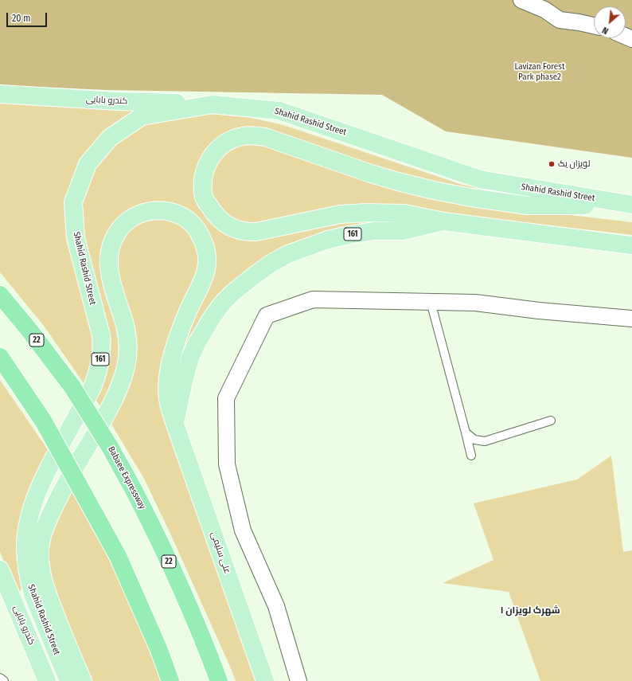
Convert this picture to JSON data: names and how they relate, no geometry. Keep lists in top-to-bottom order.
{
  "streets": {
    "highway": ["22", "Babaee Expressway"],
    "main road": [
      "کندرو بابایی",
      "Shahid Rashid Street",
      "161",
      "علی سلیمی"
    ]
  },
  "crossings": [
    ["کندرو بابایی", "Shahid Rashid Street"],
    ["161", "علی سلیمی"]
  ],
  "districts": ["شهرک لویزان ۱"],
  "parks": ["Lavizan Forest Park phase2"],
  "places": ["لویزان یک"],
  "scale_bar": "20 m",
  "north": "bottom left"
}
